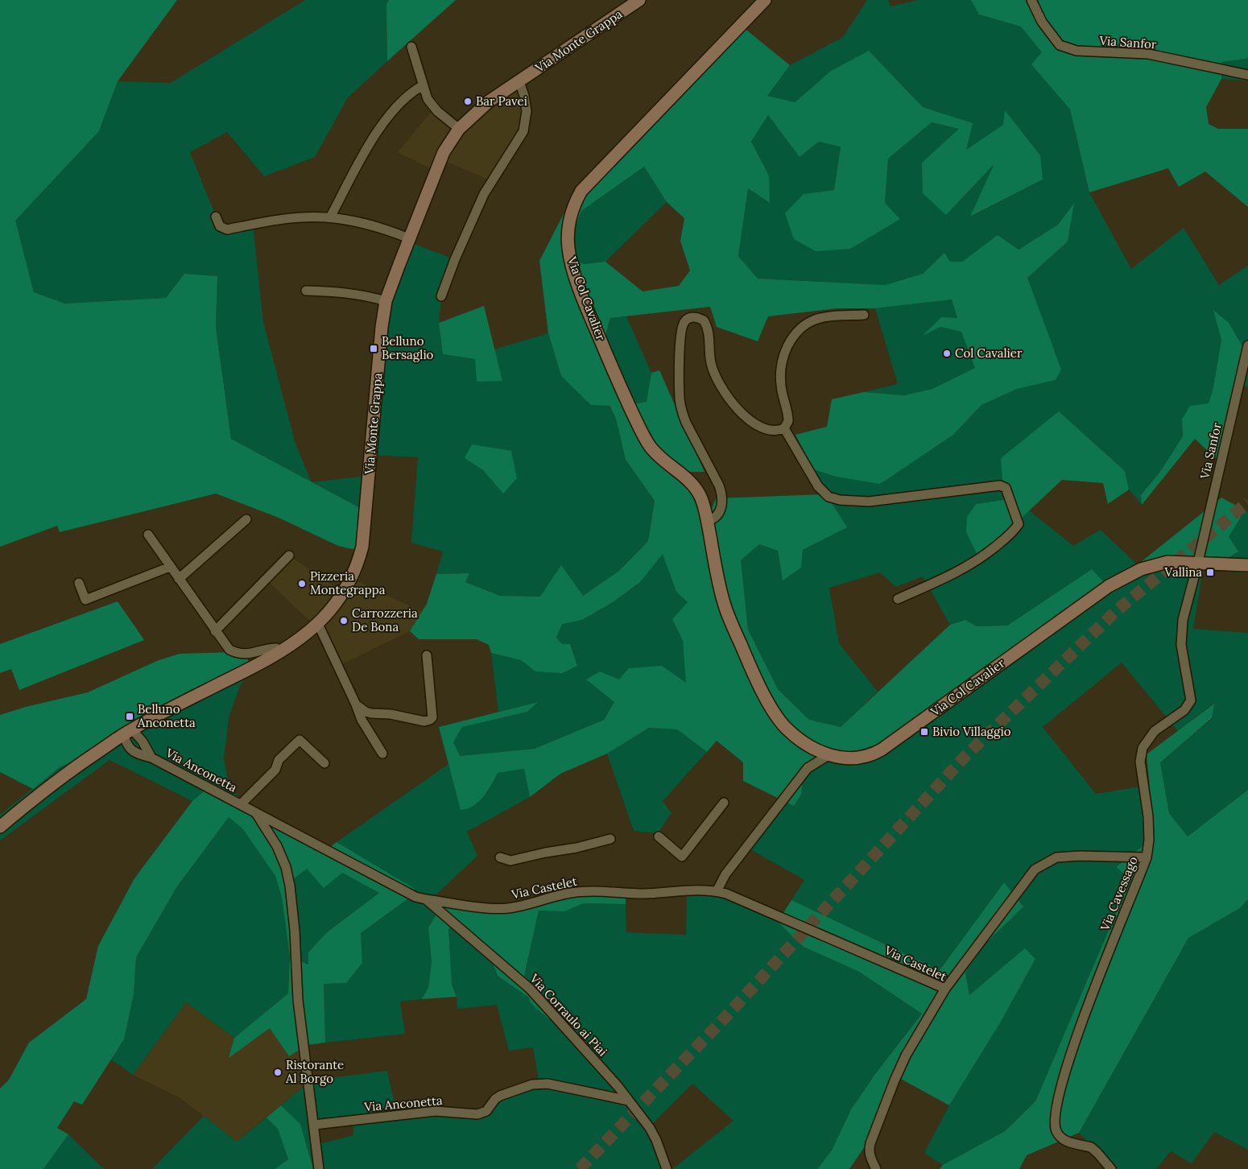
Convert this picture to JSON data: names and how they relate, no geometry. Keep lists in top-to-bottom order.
{
  "streets": {
    "main road": ["Via Monte Grappa", "Via Col Cavalier"],
    "street": [
      "Via Sanfor",
      "Via Anconetta",
      "Via Castelet",
      "Via Cavessago",
      "Via Corraulo ai Piai"
    ]
  },
  "crossings": [
    ["Via Monte Grappa", "Via Anconetta"],
    ["Via Sanfor", "Via Col Cavalier"],
    ["Via Sanfor", "Via Cavessago"],
    ["Via Col Cavalier", "Via Cavessago"],
    ["Via Anconetta", "Via Castelet"],
    ["Via Anconetta", "Via Corraulo ai Piai"],
    ["Via Castelet", "Via Corraulo ai Piai"]
  ],
  "places": {
    "other": [
      "Bar Pavei",
      "Col Cavalier",
      "Pizzeria Montegrappa",
      "Carrozzeria De Bona",
      "Ristorante Al Borgo"
    ],
    "transit": [
      "Belluno Bersaglio",
      "Vallina",
      "Belluno Anconetta",
      "Bivio Villaggio"
    ]
  }
}
